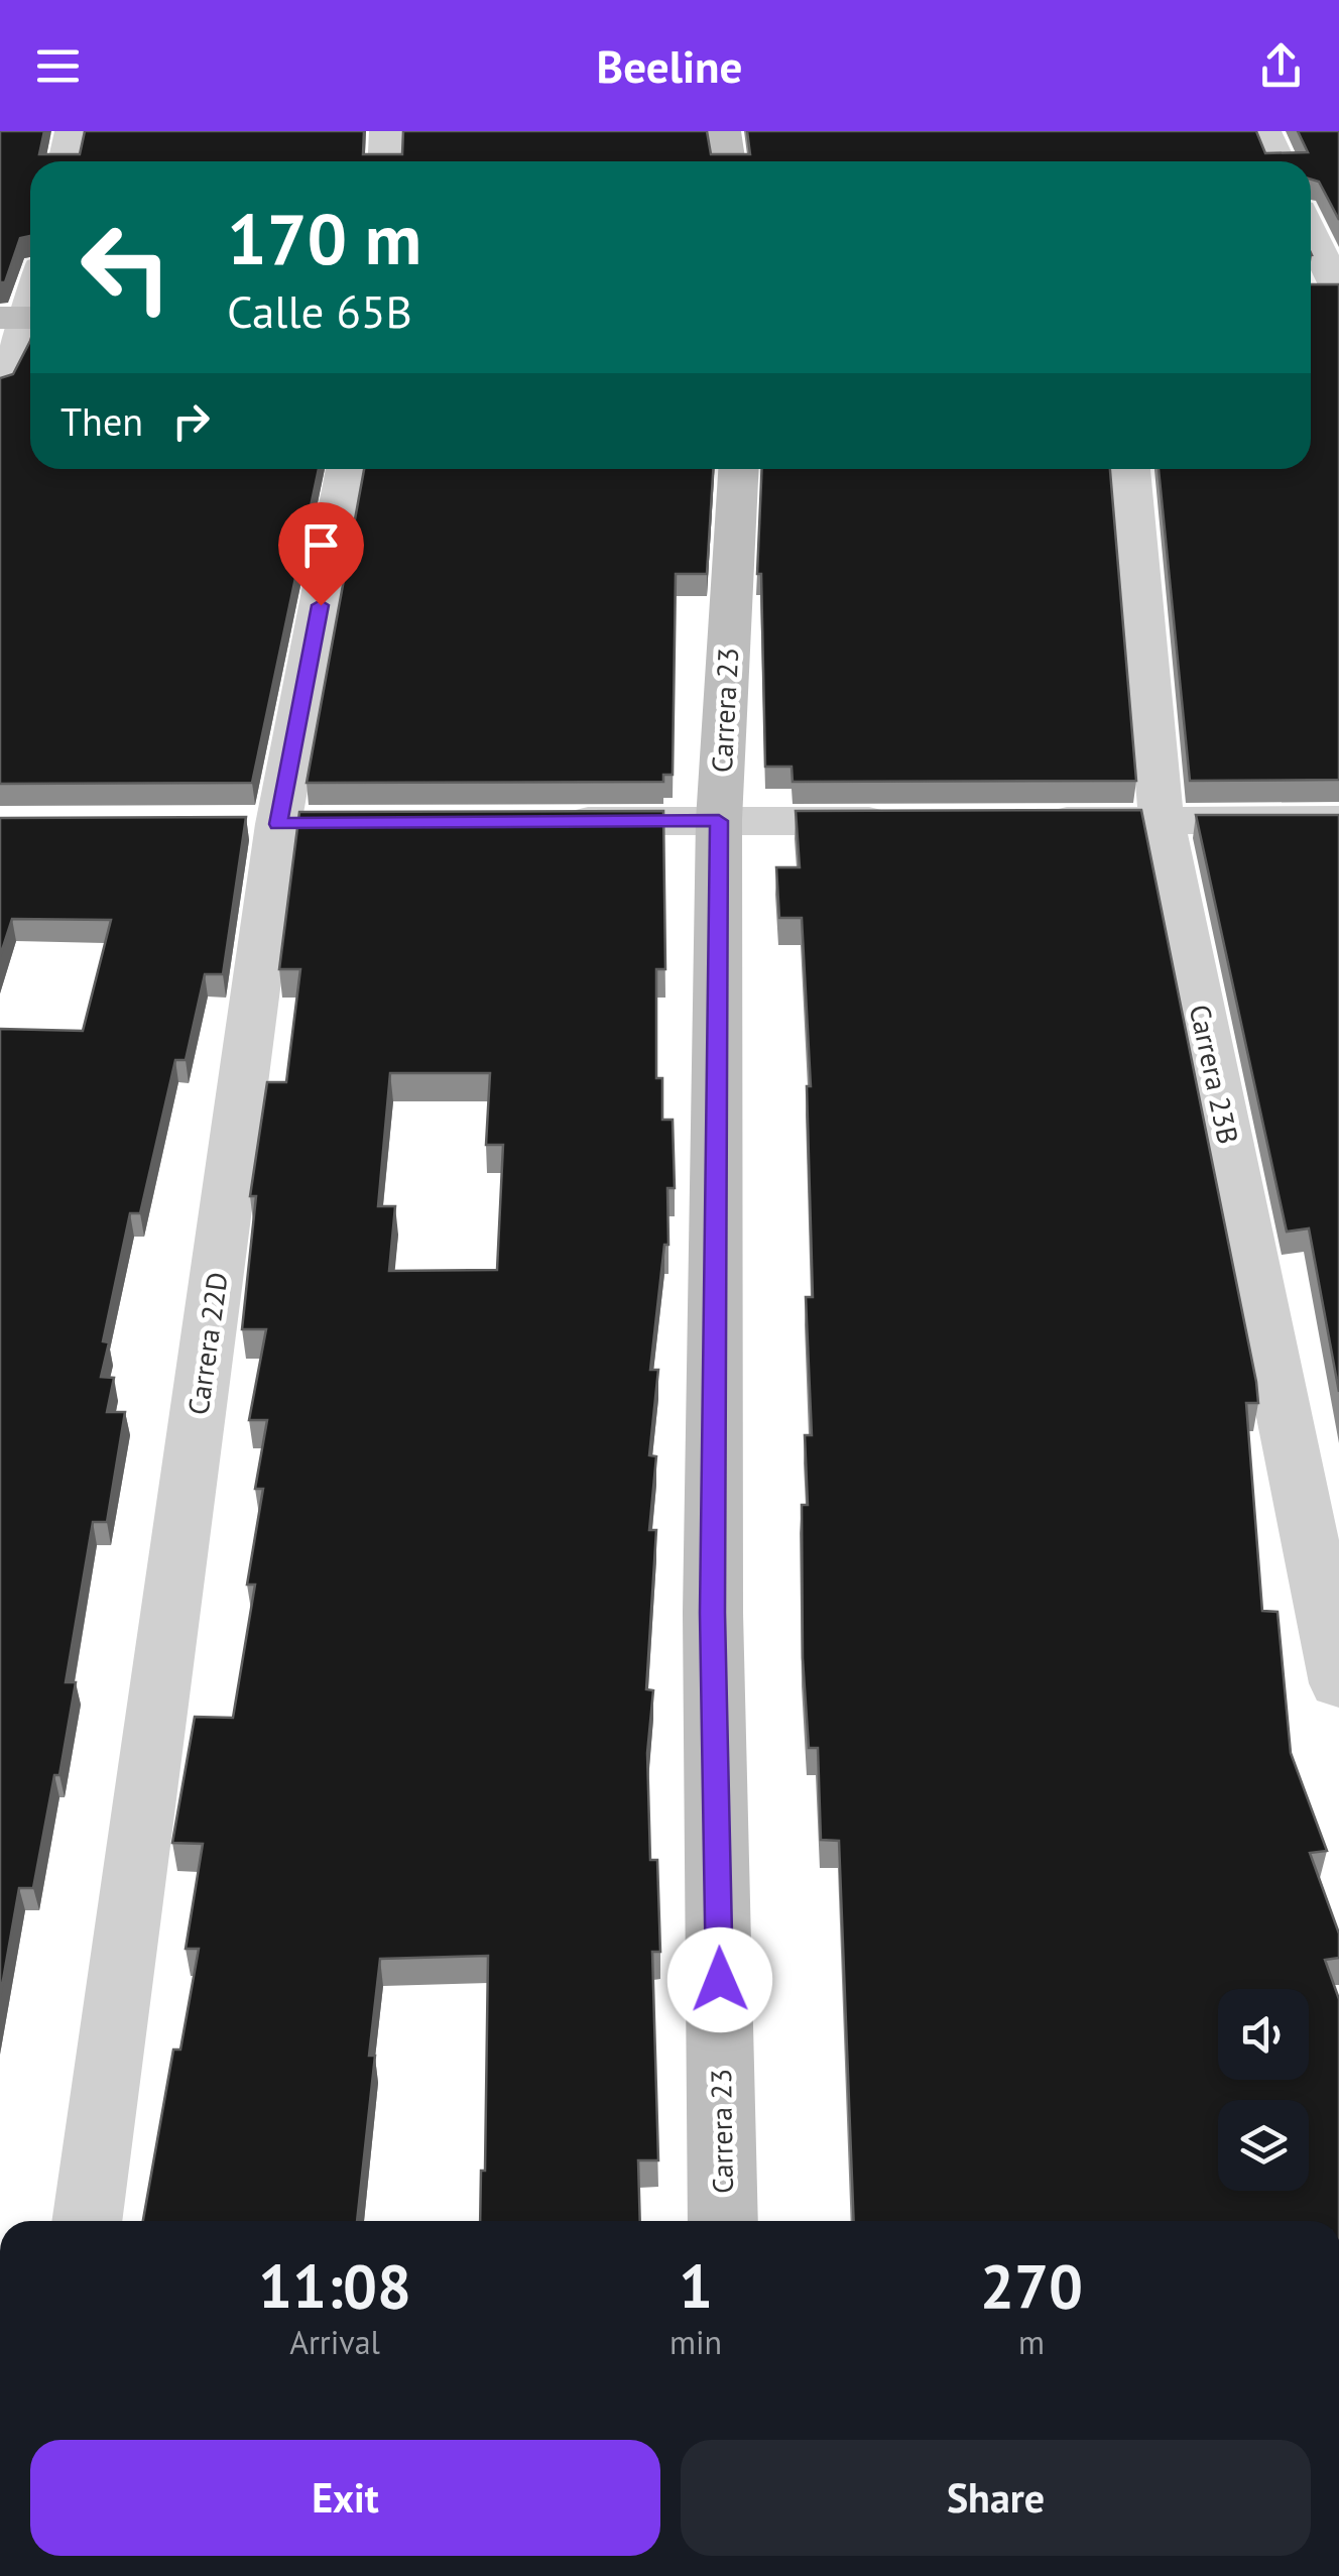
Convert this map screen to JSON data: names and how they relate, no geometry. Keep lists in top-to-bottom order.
{
  "streets": {
    "street": ["Carrera 23", "Carrera 23B", "Carrera 22D"]
  },
  "page": {
    "header": "Beeline",
    "turn": ["170 m", "Calle 65B"],
    "then": "Then",
    "eta": [
      "11:08",
      "Arrival",
      "1",
      "min",
      "270",
      "m"
    ],
    "buttons": ["Exit", "Share"]
  }
}
